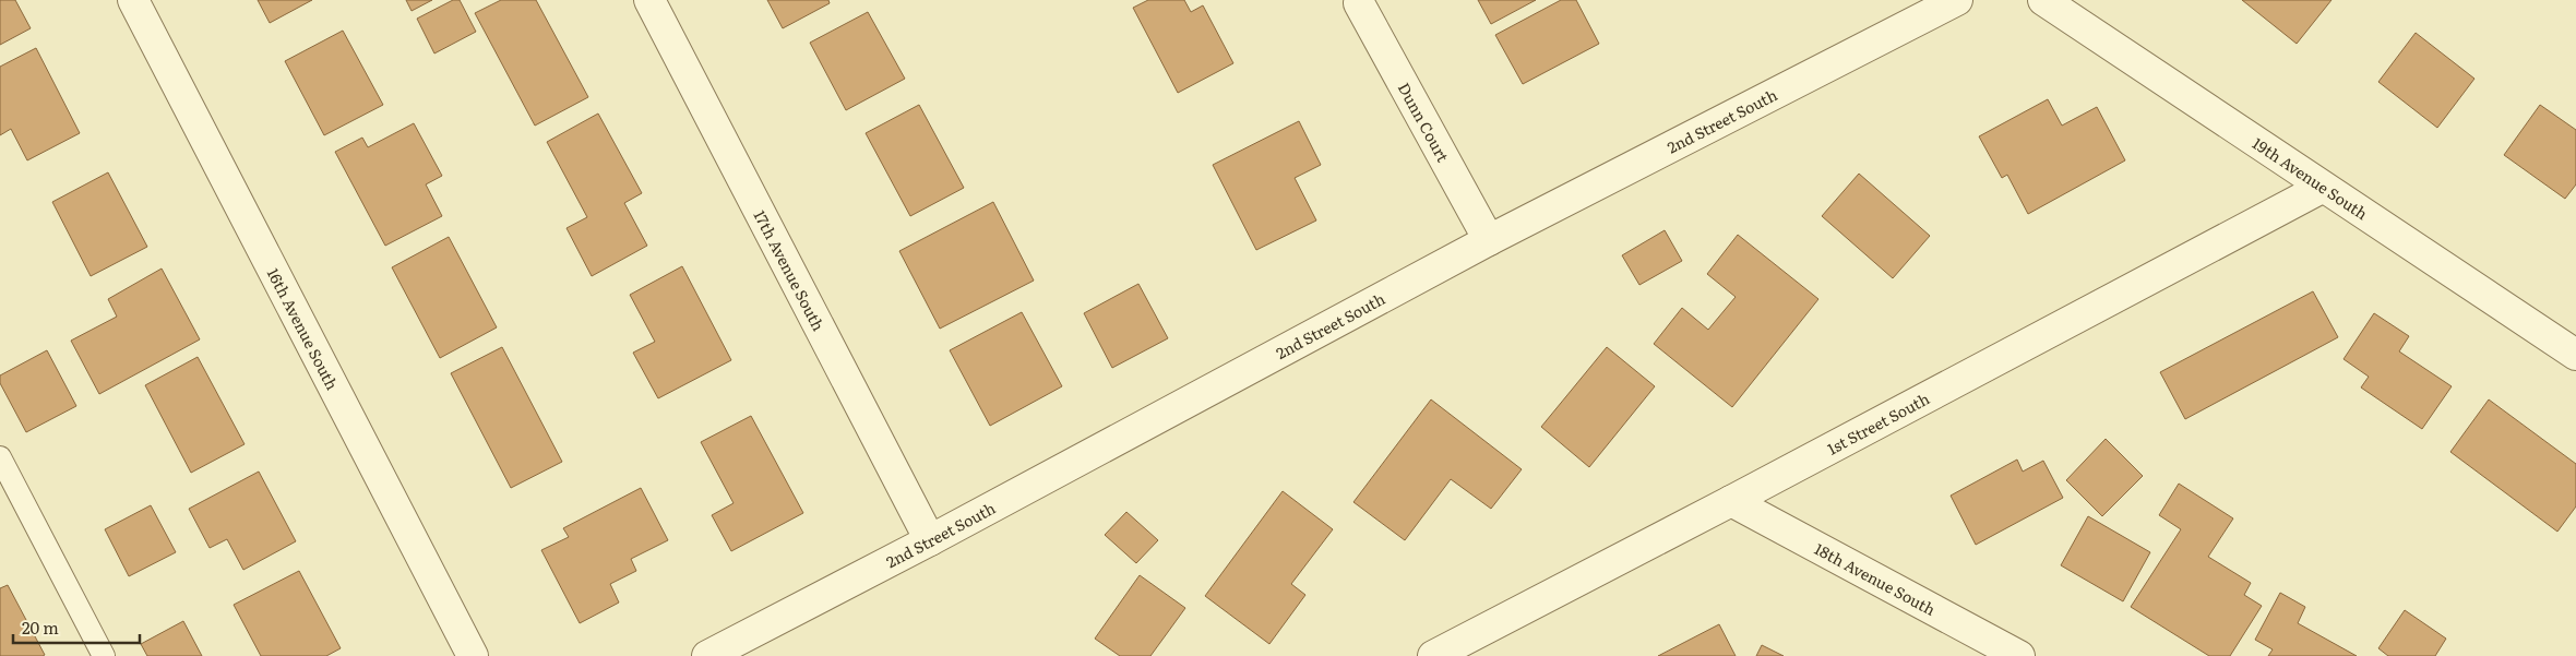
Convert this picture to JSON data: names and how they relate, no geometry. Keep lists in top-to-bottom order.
{
  "streets": {
    "street": [
      "2nd Street South",
      "Dunn Court",
      "19th Avenue South",
      "17th Avenue South",
      "16th Avenue South",
      "1st Street South",
      "18th Avenue South"
    ]
  },
  "crossings": [
    ["2nd Street South", "Dunn Court"],
    ["2nd Street South", "17th Avenue South"],
    ["19th Avenue South", "1st Street South"],
    ["1st Street South", "18th Avenue South"]
  ],
  "scale_bar": "20 m"
}
